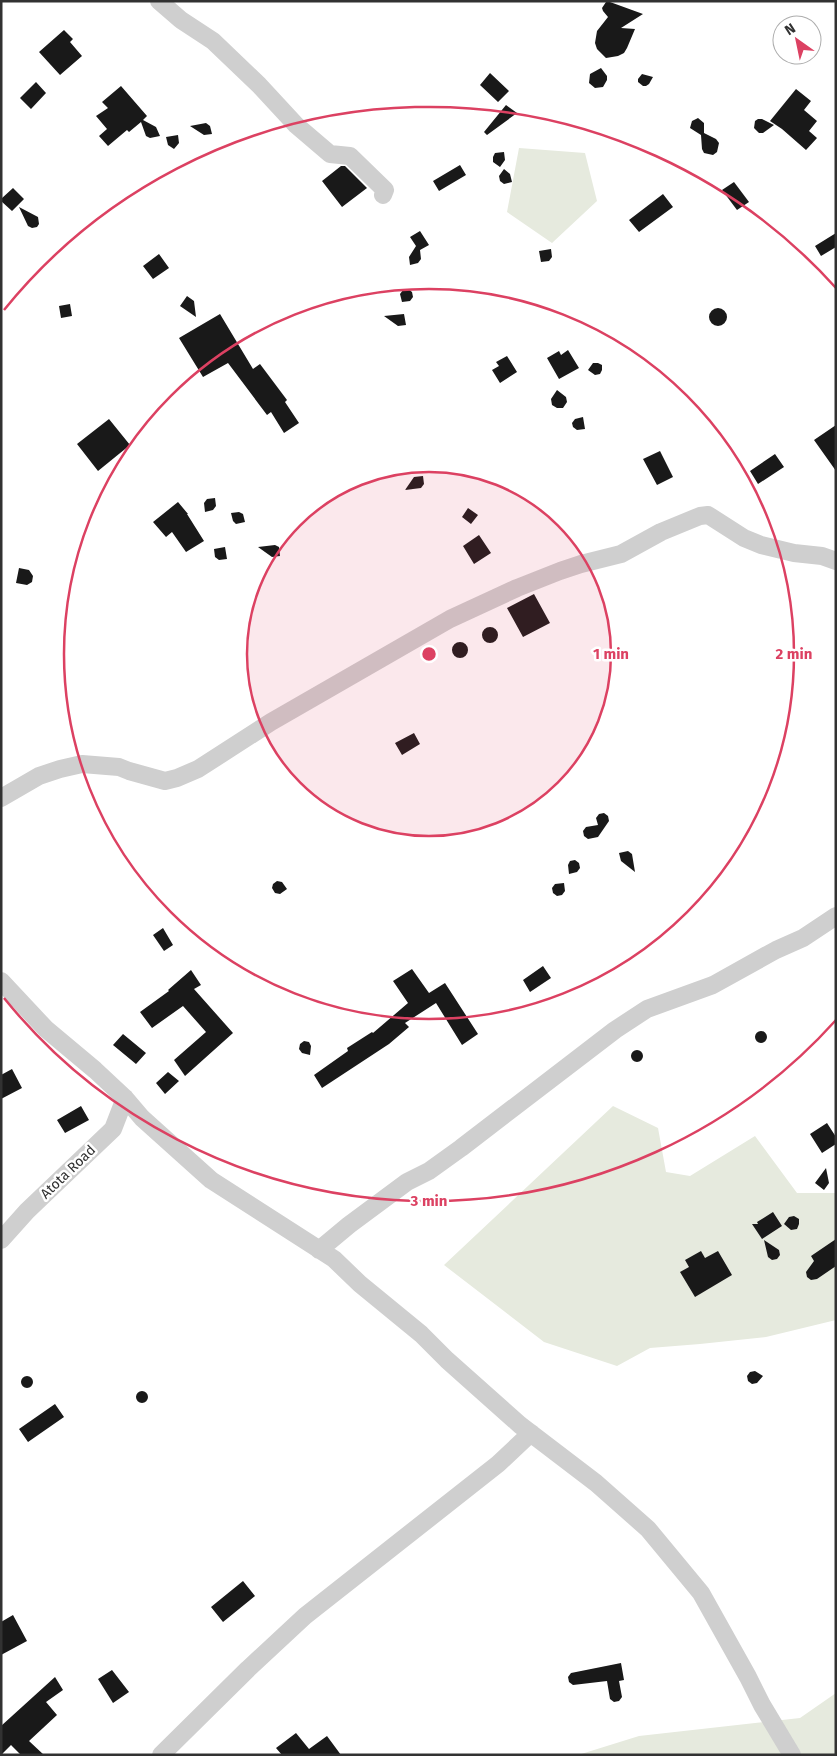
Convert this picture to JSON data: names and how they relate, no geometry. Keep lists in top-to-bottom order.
{
  "streets": {
    "street": ["Atota Road"]
  },
  "north": "top left",
  "rings": ["1 min", "2 min", "3 min"]
}
